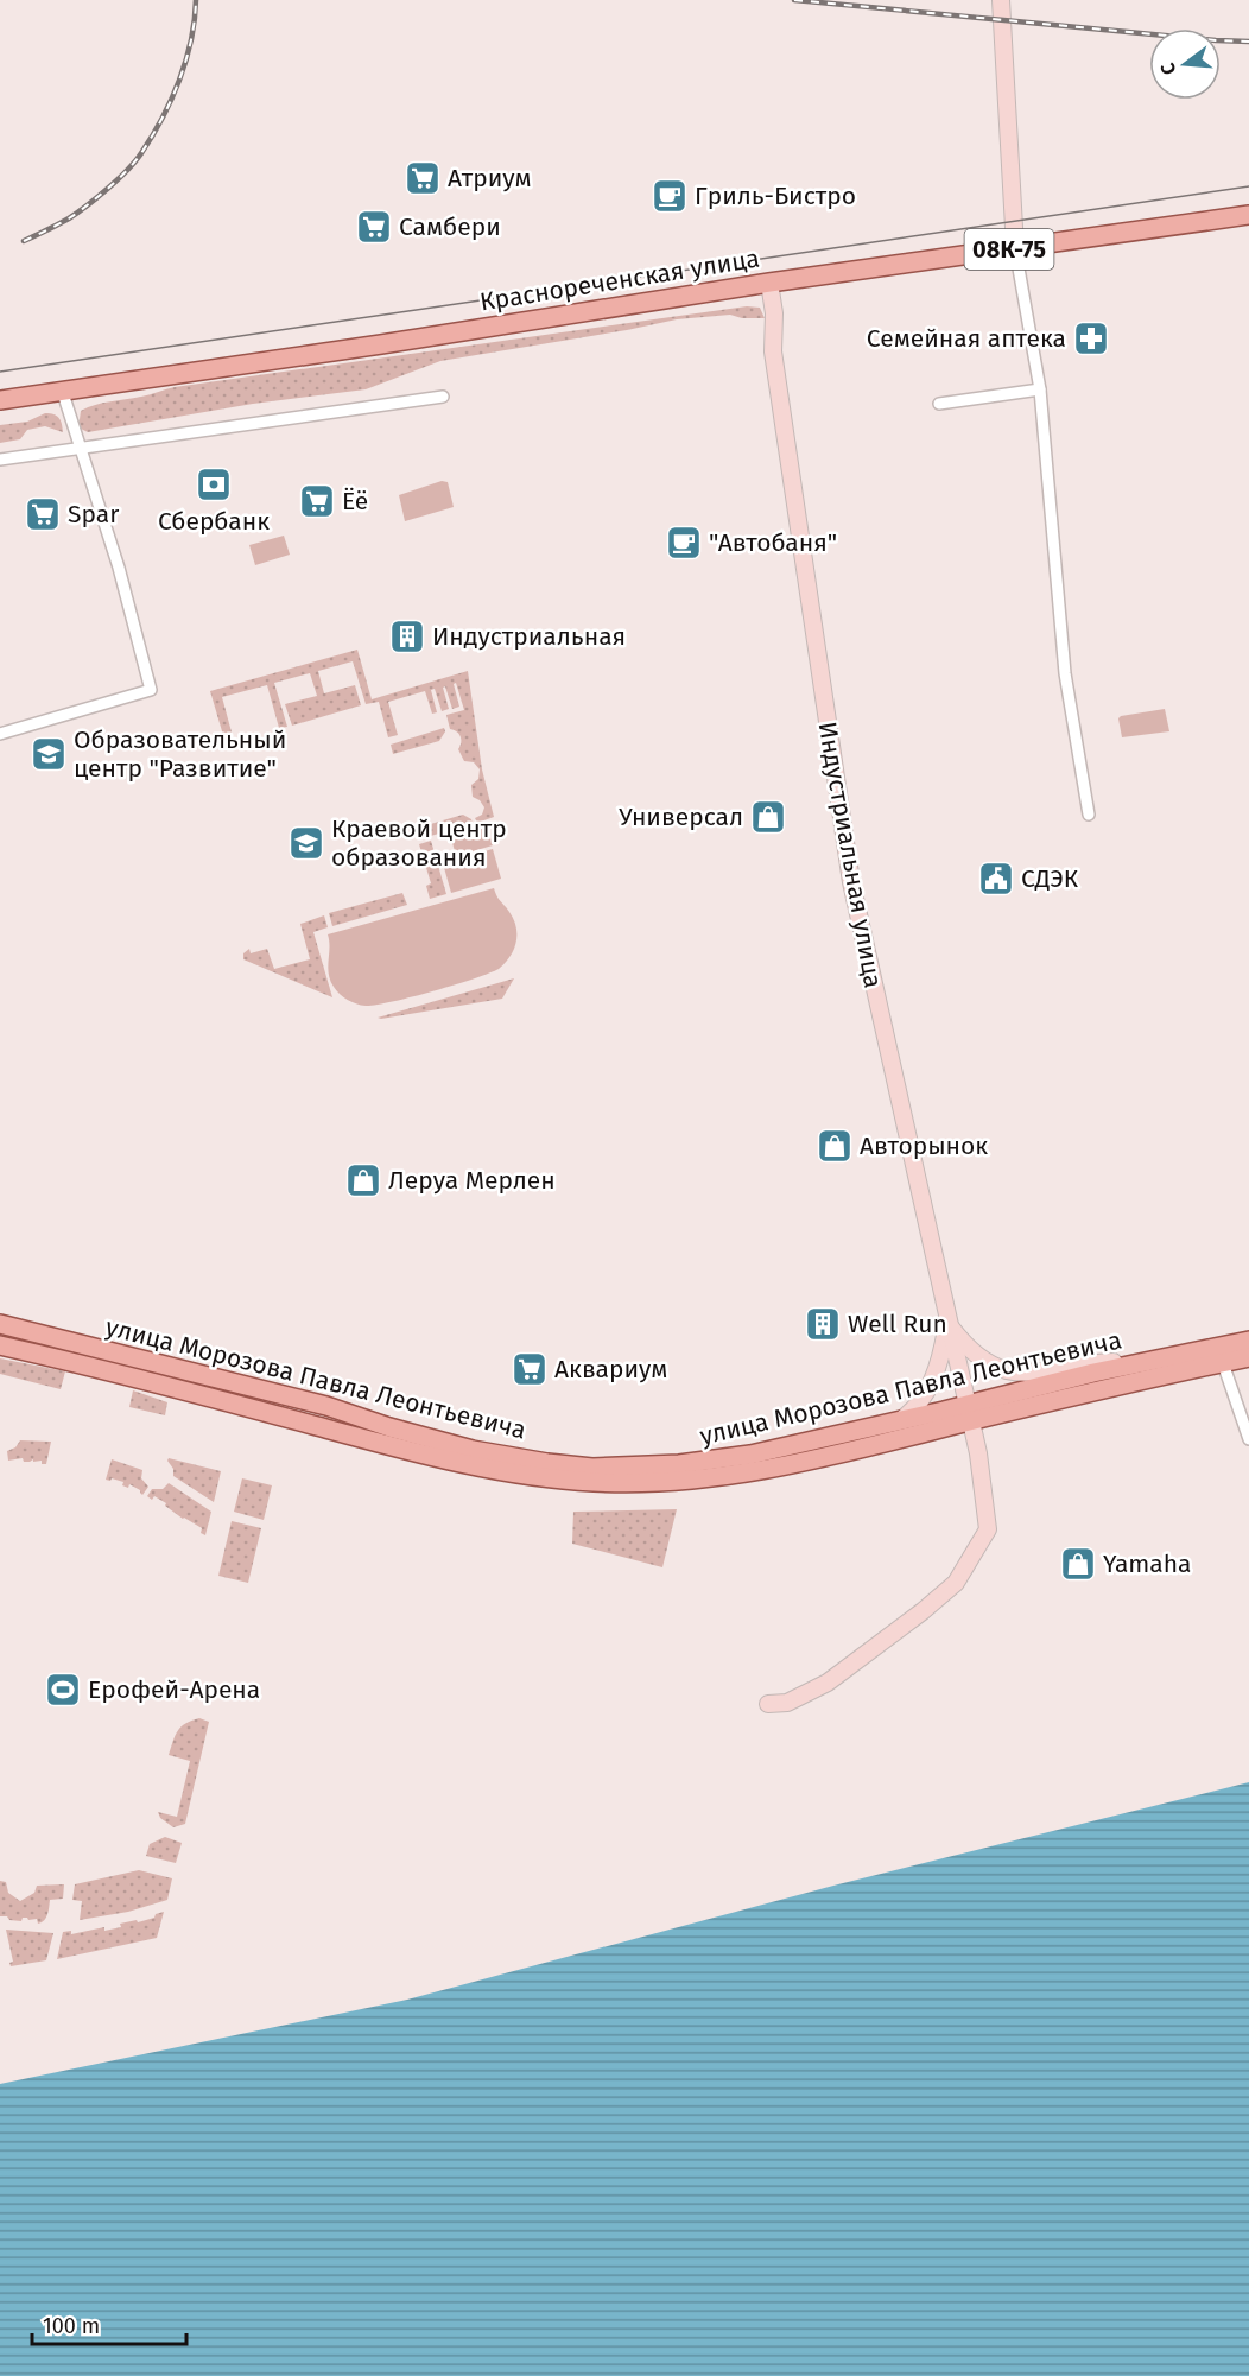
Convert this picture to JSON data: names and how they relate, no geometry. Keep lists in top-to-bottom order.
{
  "streets": {
    "main road": [
      "08К-75",
      "Краснореченская улица",
      "Индустриальная улица",
      "улица Морозова Павла Леонтьевича"
    ]
  },
  "crossings": [
    ["Краснореченская улица", "Индустриальная улица"],
    ["Индустриальная улица", "улица Морозова Павла Леонтьевича"]
  ],
  "places": {
    "supermarket": [
      "Атриум",
      "Самбери",
      "Ёё",
      "Spar",
      "Аквариум"
    ],
    "cafe": ["Гриль-Бистро", "\"Автобаня\""],
    "pharmacy": ["Семейная аптека"],
    "bank": ["Сбербанк"],
    "building": ["Индустриальная", "Well Run"],
    "school or university": ["Образовательный центр \"Развитие\"", "Краевой центр образования"],
    "shop": [
      "Универсал",
      "Авторынок",
      "Леруа Мерлен",
      "Yamaha"
    ],
    "public building": ["СДЭК"],
    "sports": ["Ерофей-Арена"]
  },
  "scale_bar": "100 m",
  "north": "left"
}
